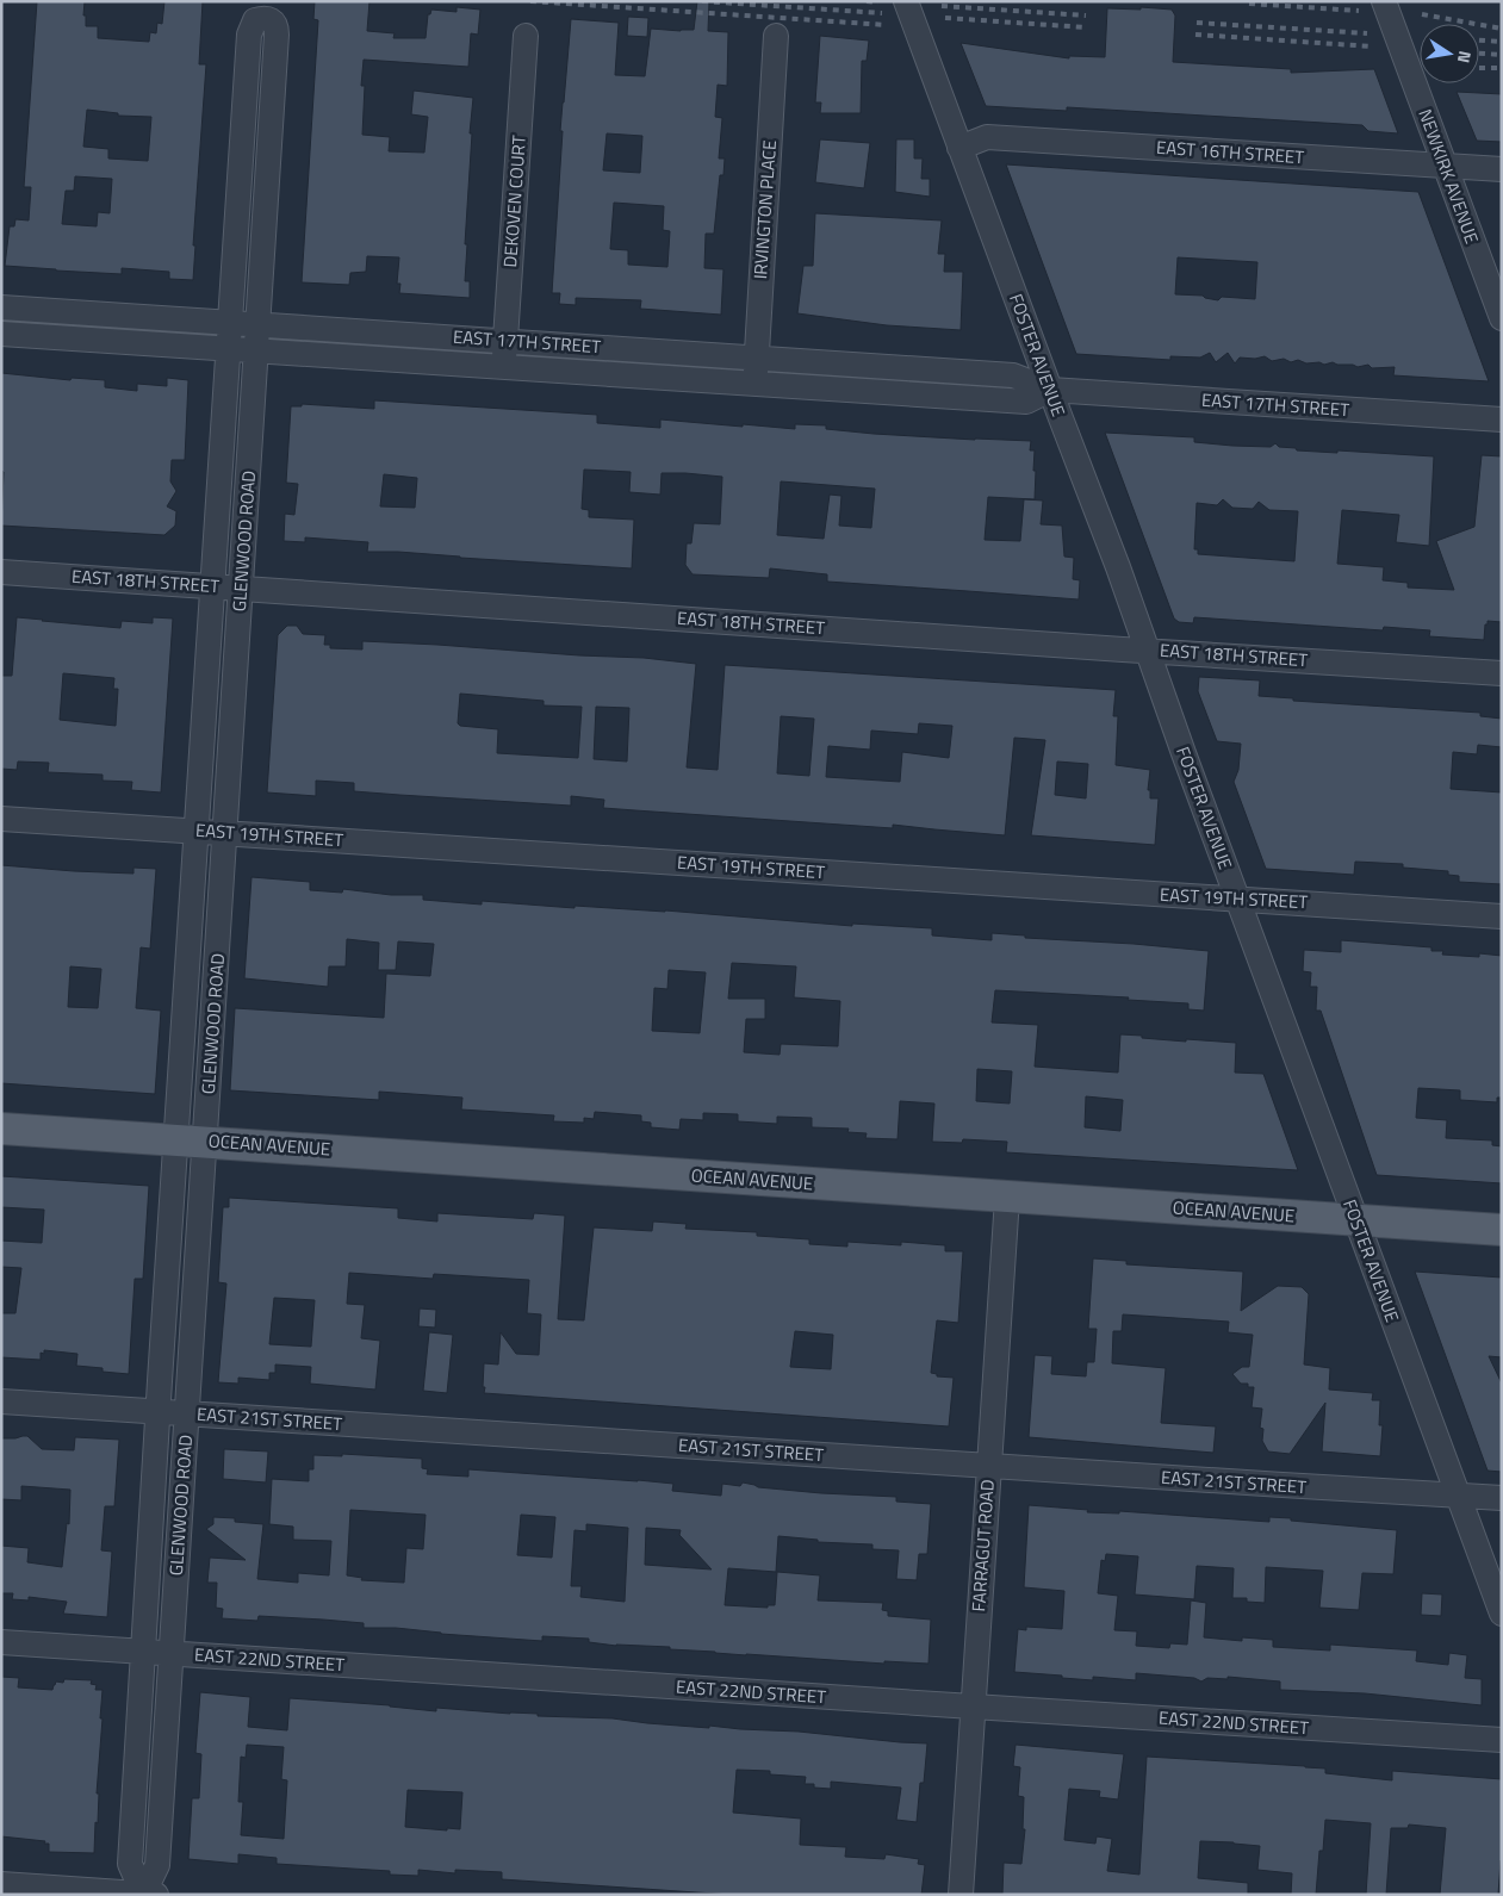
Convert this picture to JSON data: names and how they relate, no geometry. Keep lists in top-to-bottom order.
{
  "streets": {
    "main road": ["OCEAN AVENUE"],
    "street": [
      "EAST 16TH STREET",
      "NEWKIRK AVENUE",
      "DEKOVEN COURT",
      "IRVINGTON PLACE",
      "EAST 17TH STREET",
      "FOSTER AVENUE",
      "GLENWOOD ROAD",
      "EAST 18TH STREET",
      "EAST 19TH STREET",
      "EAST 21ST STREET",
      "FARRAGUT ROAD",
      "EAST 22ND STREET"
    ]
  },
  "crossings": [
    ["EAST 16TH STREET", "NEWKIRK AVENUE"],
    ["EAST 16TH STREET", "FOSTER AVENUE"],
    ["DEKOVEN COURT", "EAST 17TH STREET"],
    ["IRVINGTON PLACE", "EAST 17TH STREET"],
    ["EAST 17TH STREET", "FOSTER AVENUE"],
    ["EAST 17TH STREET", "GLENWOOD ROAD"],
    ["FOSTER AVENUE", "EAST 18TH STREET"],
    ["FOSTER AVENUE", "EAST 19TH STREET"],
    ["FOSTER AVENUE", "OCEAN AVENUE"],
    ["FOSTER AVENUE", "EAST 21ST STREET"],
    ["GLENWOOD ROAD", "EAST 18TH STREET"],
    ["GLENWOOD ROAD", "EAST 19TH STREET"],
    ["GLENWOOD ROAD", "OCEAN AVENUE"],
    ["GLENWOOD ROAD", "EAST 21ST STREET"],
    ["GLENWOOD ROAD", "EAST 22ND STREET"],
    ["OCEAN AVENUE", "FARRAGUT ROAD"],
    ["EAST 21ST STREET", "FARRAGUT ROAD"],
    ["FARRAGUT ROAD", "EAST 22ND STREET"]
  ],
  "north": "right"
}
